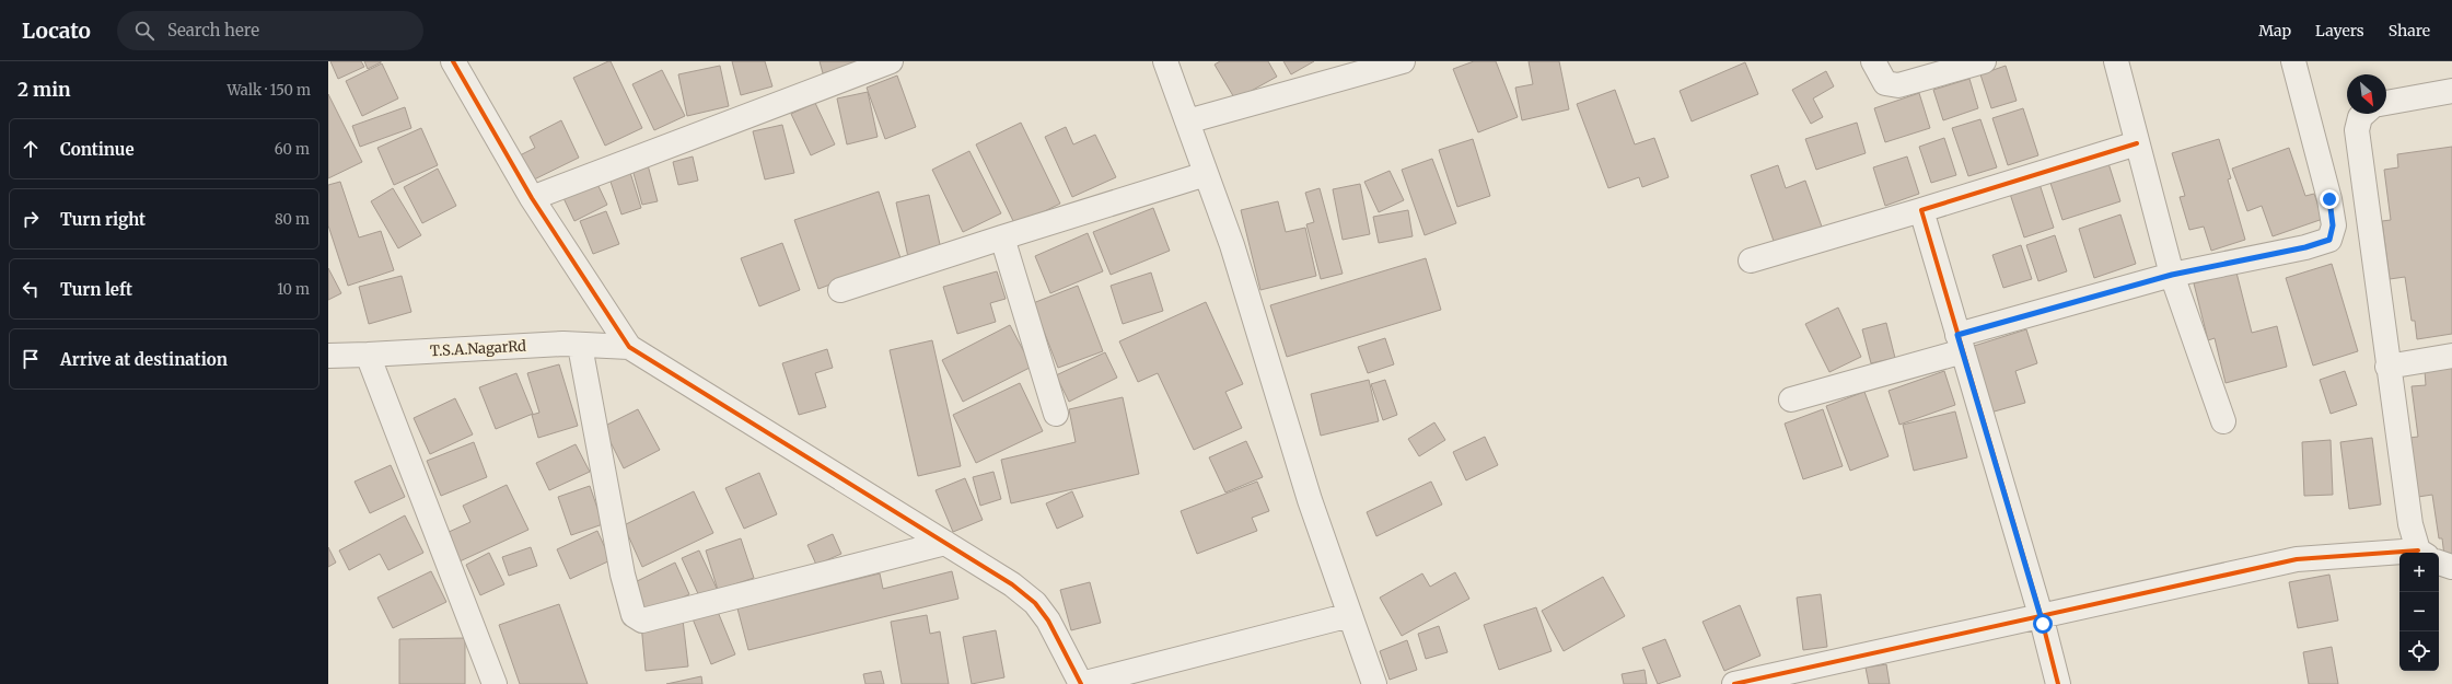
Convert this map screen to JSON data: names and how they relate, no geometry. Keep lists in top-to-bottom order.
{
  "streets": {
    "street": ["T.S.A.NagarRd"]
  },
  "north": "bottom right",
  "page": {
    "header": "Locato",
    "search": "Search here",
    "nav": ["Map", "Layers", "Share"],
    "heading": ["2 min", "Walk · 150 m"],
    "list": [
      ["Continue", "60 m"],
      ["Turn right", "80 m"],
      ["Turn left", "10 m"],
      "Arrive at destination"
    ],
    "map_buttons": ["+", "−"]
  }
}
